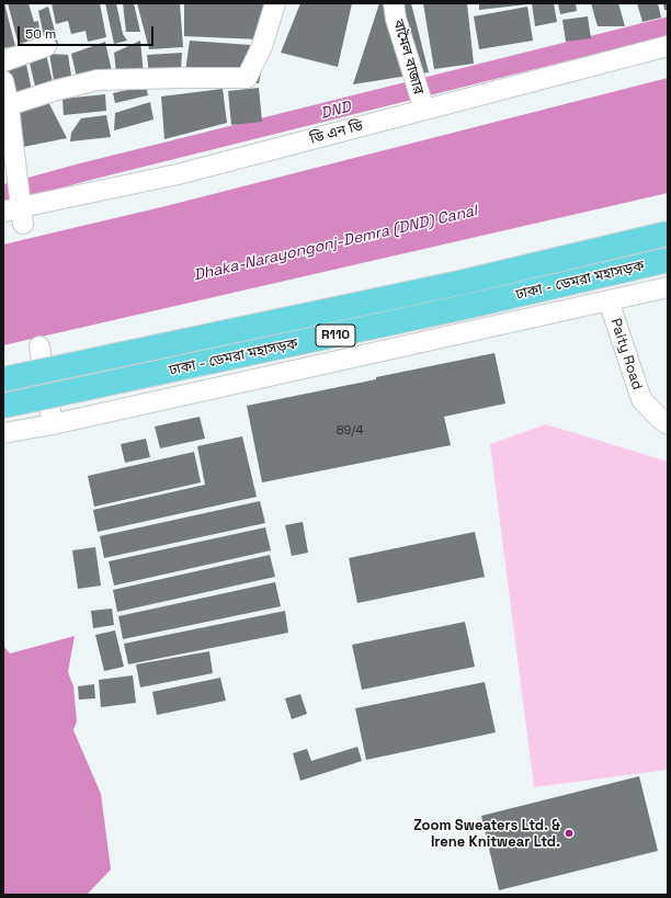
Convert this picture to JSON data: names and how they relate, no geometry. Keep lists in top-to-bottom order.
{
  "streets": {
    "main road": ["ঢাকা - ডেমরা মহাসড়ক", "R110"],
    "street": ["বামৈল বাজার", "ডি এন ডি", "Paity Road"]
  },
  "crossings": [
    ["বামৈল বাজার", "ডি এন ডি"]
  ],
  "water": ["DND", "Dhaka-Narayongonj-Demra (DND) Canal"],
  "places": ["Zoom Sweaters Ltd. & Irene Knitwear Ltd."],
  "house_numbers": ["89/4"],
  "scale_bar": "50 m"
}
